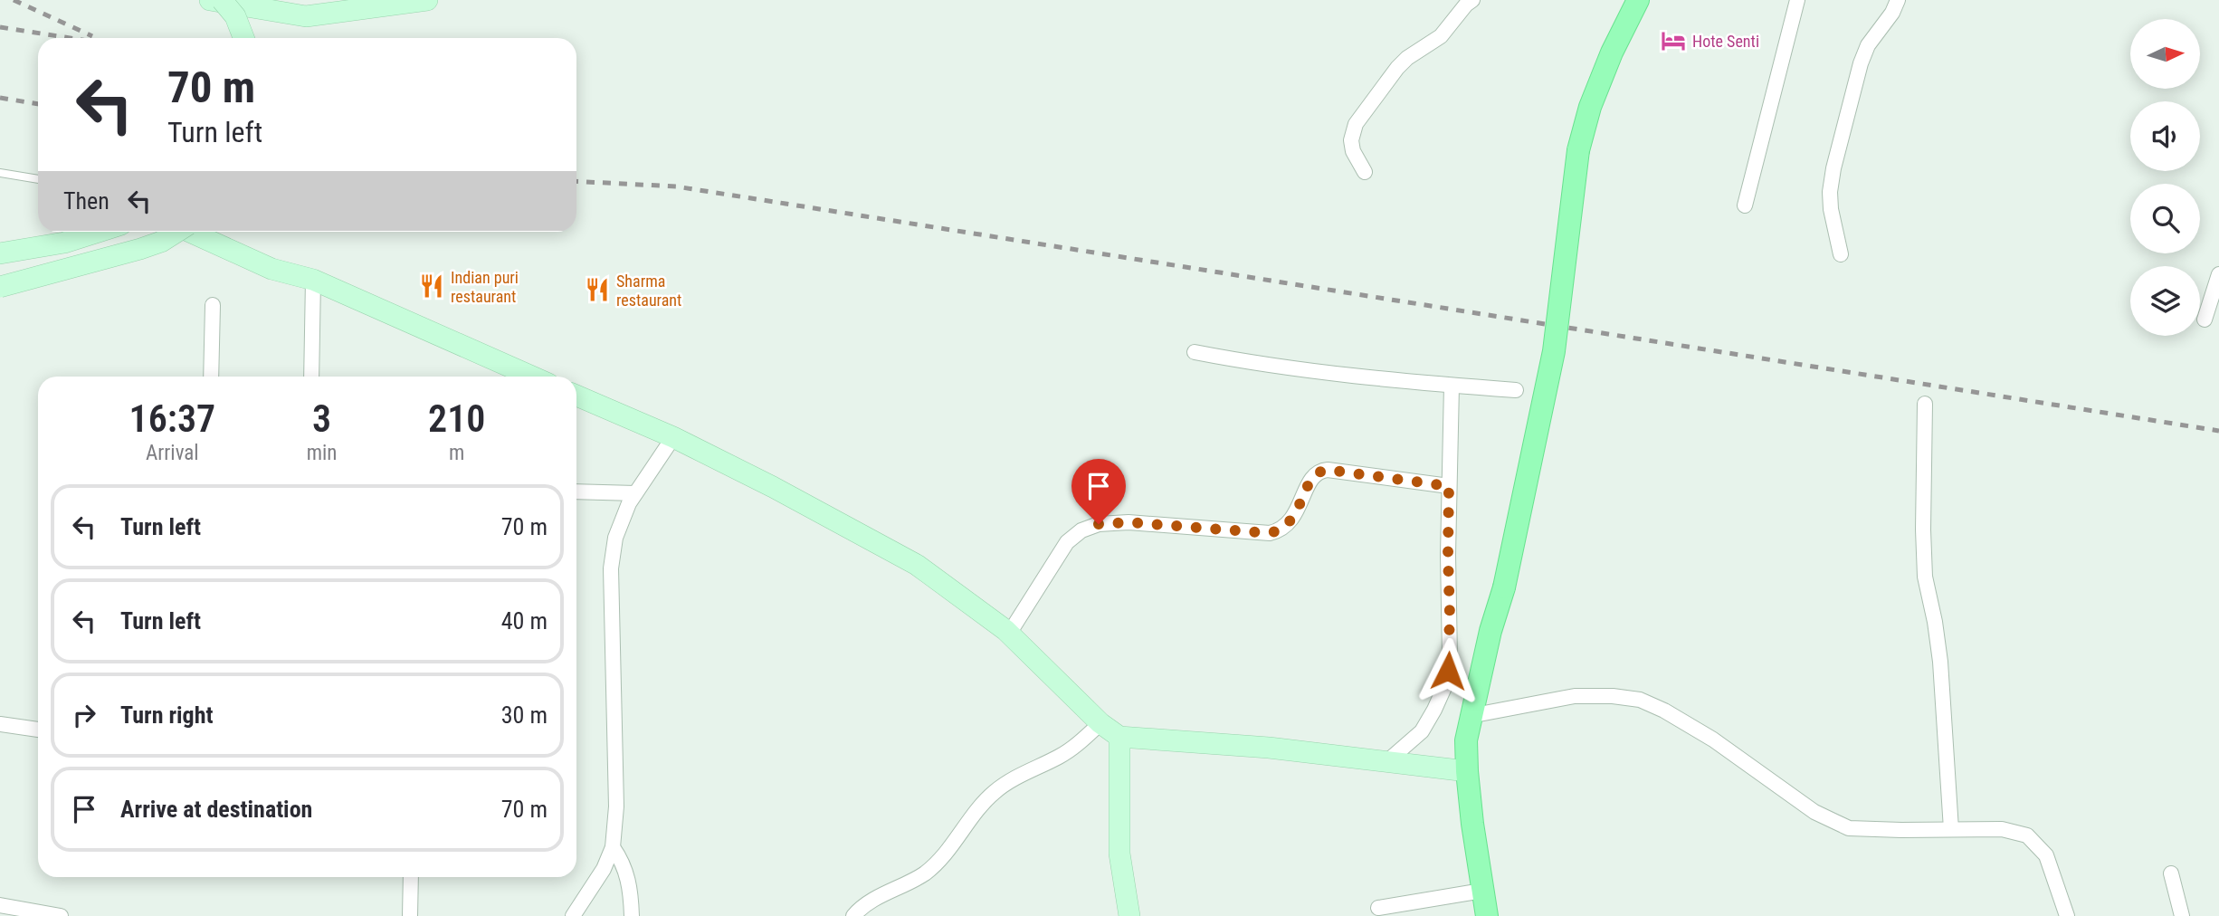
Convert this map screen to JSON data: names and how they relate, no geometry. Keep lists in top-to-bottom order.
{
  "places": {
    "hotel": ["Hote Senti"],
    "restaurant": ["Indian puri restaurant", "Sharma restaurant"]
  },
  "north": "right",
  "page": {
    "turn": ["70 m", "Turn left"],
    "then": "Then",
    "eta": [
      "16:37",
      "Arrival",
      "3",
      "min",
      "210",
      "m"
    ],
    "list": [
      {
        "name": "Turn left",
        "value": "70 m"
      },
      {
        "name": "Turn left",
        "value": "40 m"
      },
      {
        "name": "Turn right",
        "value": "30 m"
      },
      {
        "name": "Arrive at destination",
        "value": "70 m"
      }
    ]
  }
}
